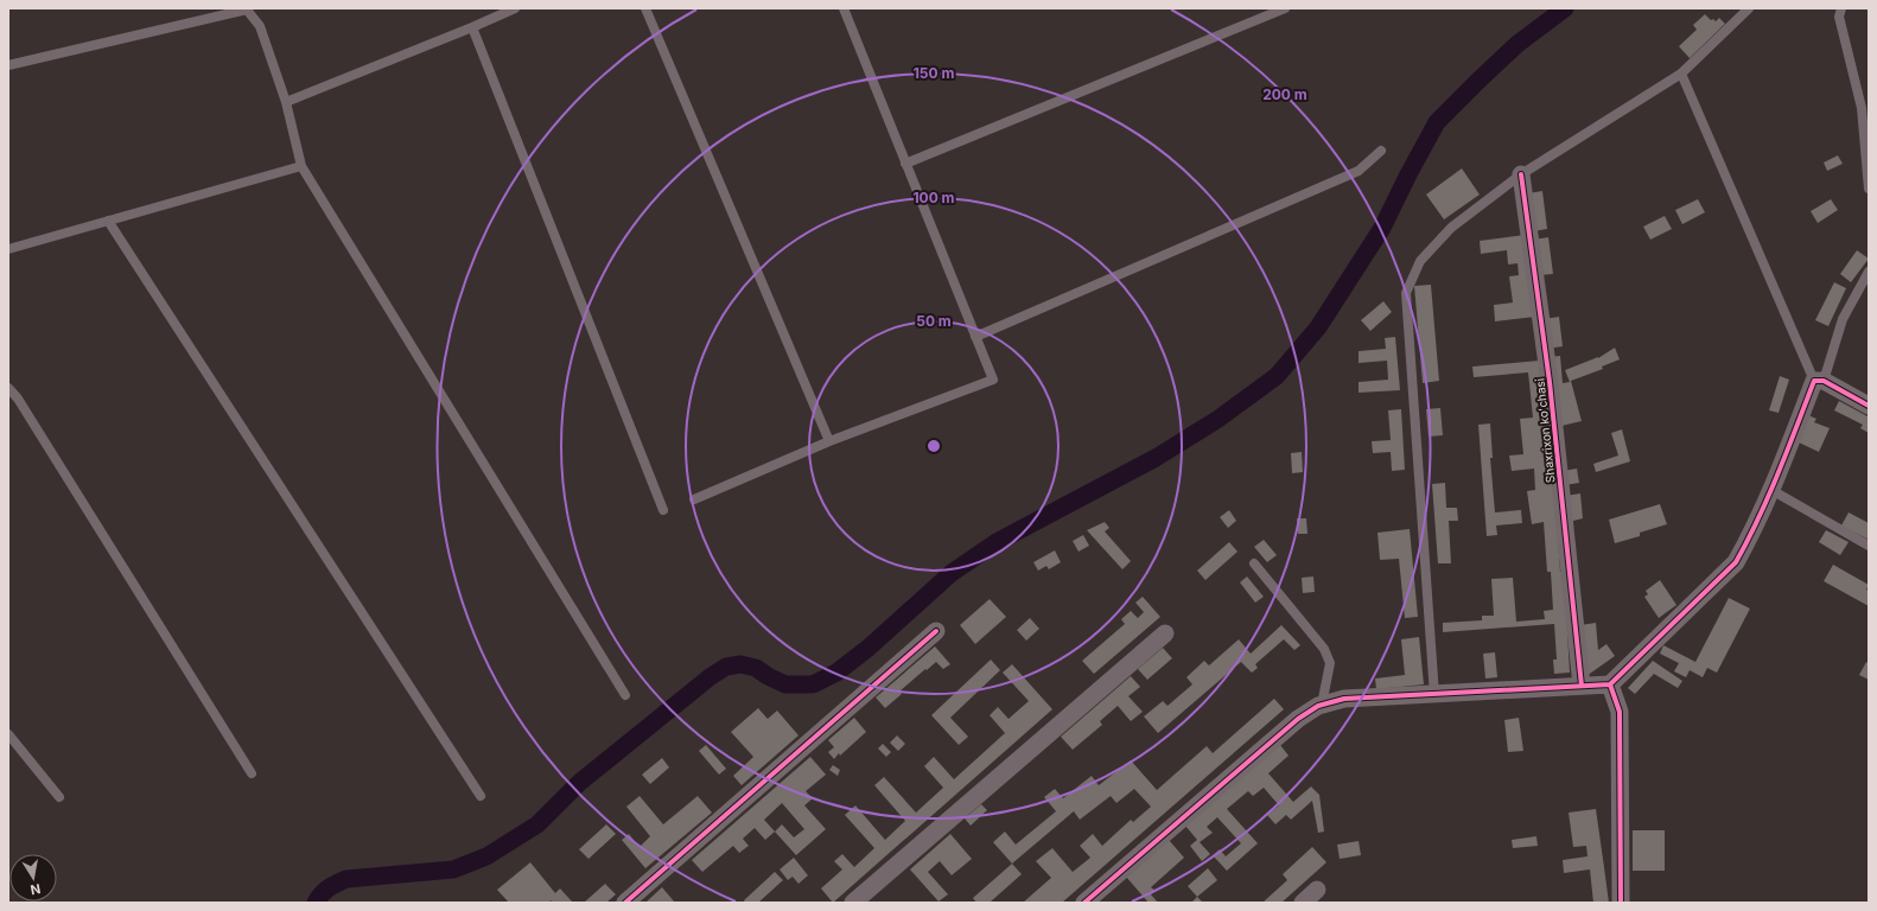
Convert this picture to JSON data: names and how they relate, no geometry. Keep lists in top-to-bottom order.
{
  "streets": {
    "street": ["Shaxrixon koʻchasi"]
  },
  "north": "bottom",
  "rings": [
    "150 m",
    "200 m",
    "100 m",
    "50 m"
  ]
}
